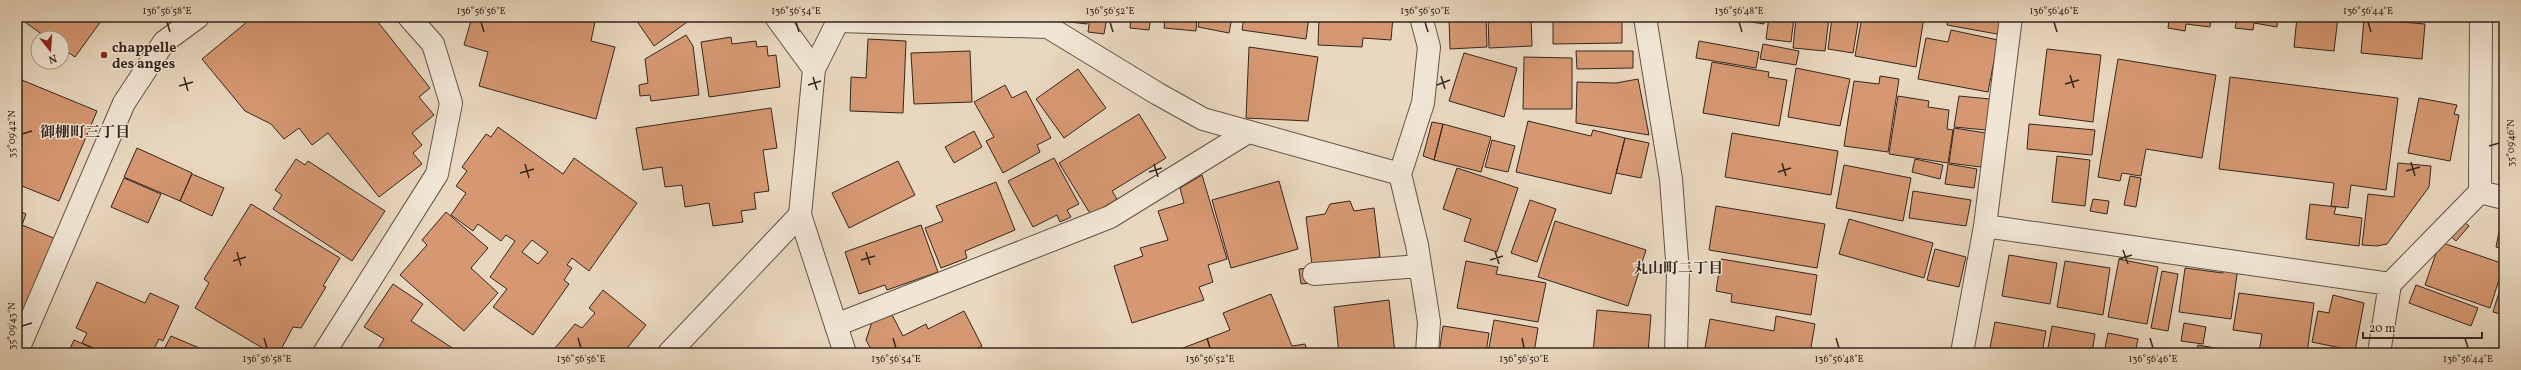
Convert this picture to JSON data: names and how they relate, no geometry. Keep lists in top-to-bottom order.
{
  "districts": ["御棚町三丁目", "丸山町二丁目"],
  "places": ["chappelle des anges"],
  "scale_bar": "20 m",
  "north": "bottom",
  "coordinates": [
    "136°56'58\"E",
    "136°56'56\"E",
    "136°56'54\"E",
    "136°56'52\"E",
    "136°56'50\"E",
    "136°56'48\"E",
    "136°56'46\"E",
    "136°56'44\"E",
    "35°09'42\"N",
    "35°09'46\"N",
    "35°09'43\"N"
  ]
}
